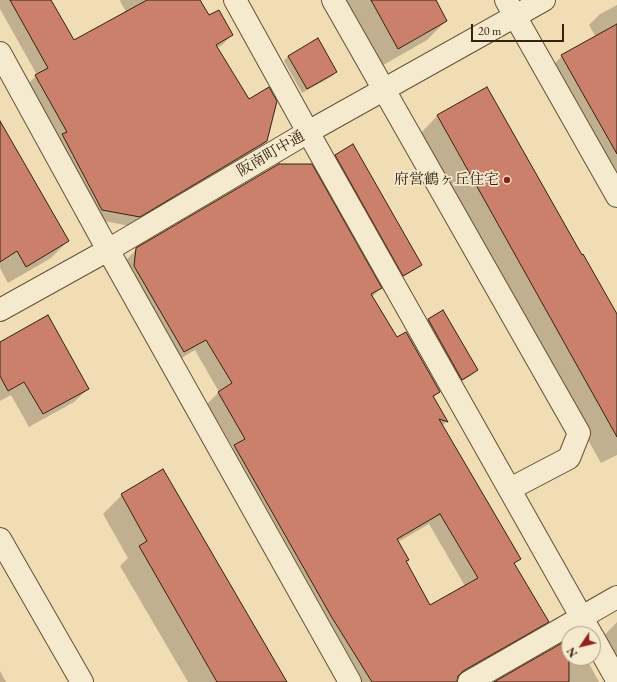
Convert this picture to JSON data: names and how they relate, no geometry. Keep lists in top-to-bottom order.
{
  "streets": {
    "street": ["阪南町中通"]
  },
  "places": ["府営鶴ヶ丘住宅"],
  "scale_bar": "20 m",
  "north": "bottom left"
}
